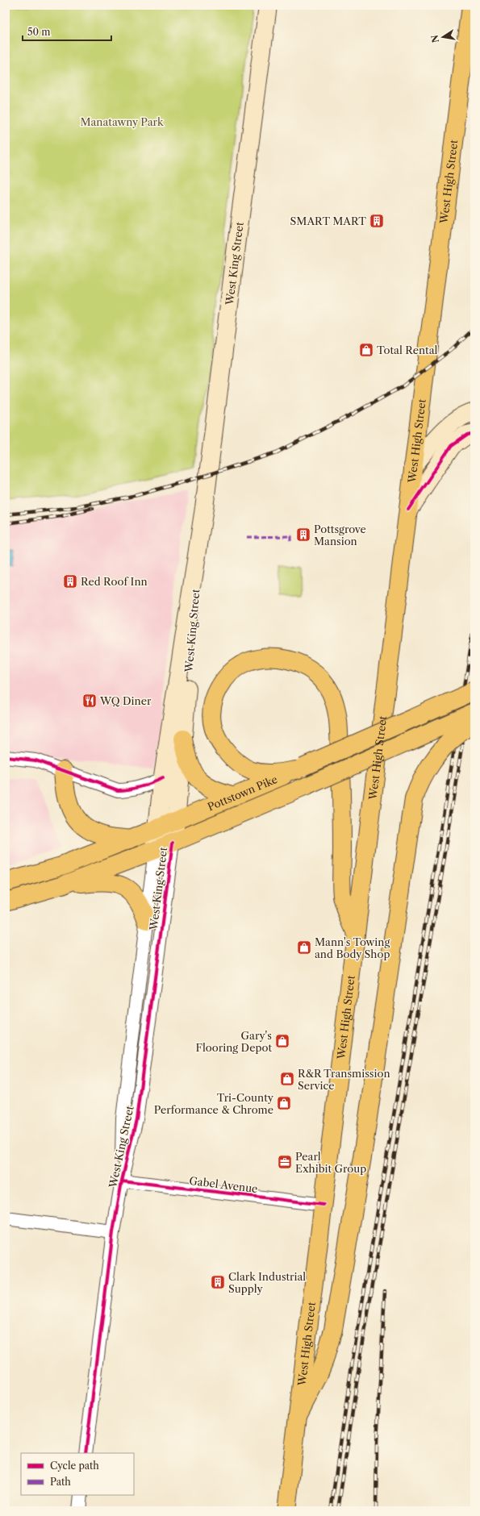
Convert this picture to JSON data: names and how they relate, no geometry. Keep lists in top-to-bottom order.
{
  "streets": {
    "main road": ["West High Street", "West King Street", "Pottstown Pike"],
    "street": ["Gabel Avenue"]
  },
  "crossings": [
    ["West High Street", "Gabel Avenue"],
    ["West King Street", "Pottstown Pike"],
    ["West King Street", "Gabel Avenue"]
  ],
  "parks": ["Manatawny Park"],
  "places": {
    "building": [
      "SMART MART",
      "Pottsgrove Mansion",
      "Red Roof Inn",
      "Clark Industrial Supply"
    ],
    "shop": [
      "Total Rental",
      "Mann's Towing and Body Shop",
      "Gary's Flooring Depot",
      "R&R Transmission Service",
      "Tri-County Performance & Chrome"
    ],
    "restaurant": ["WQ Diner"],
    "office": ["Pearl Exhibit Group"]
  },
  "legend": ["Cycle path", "Path"],
  "scale_bar": "50 m",
  "north": "left"
}
